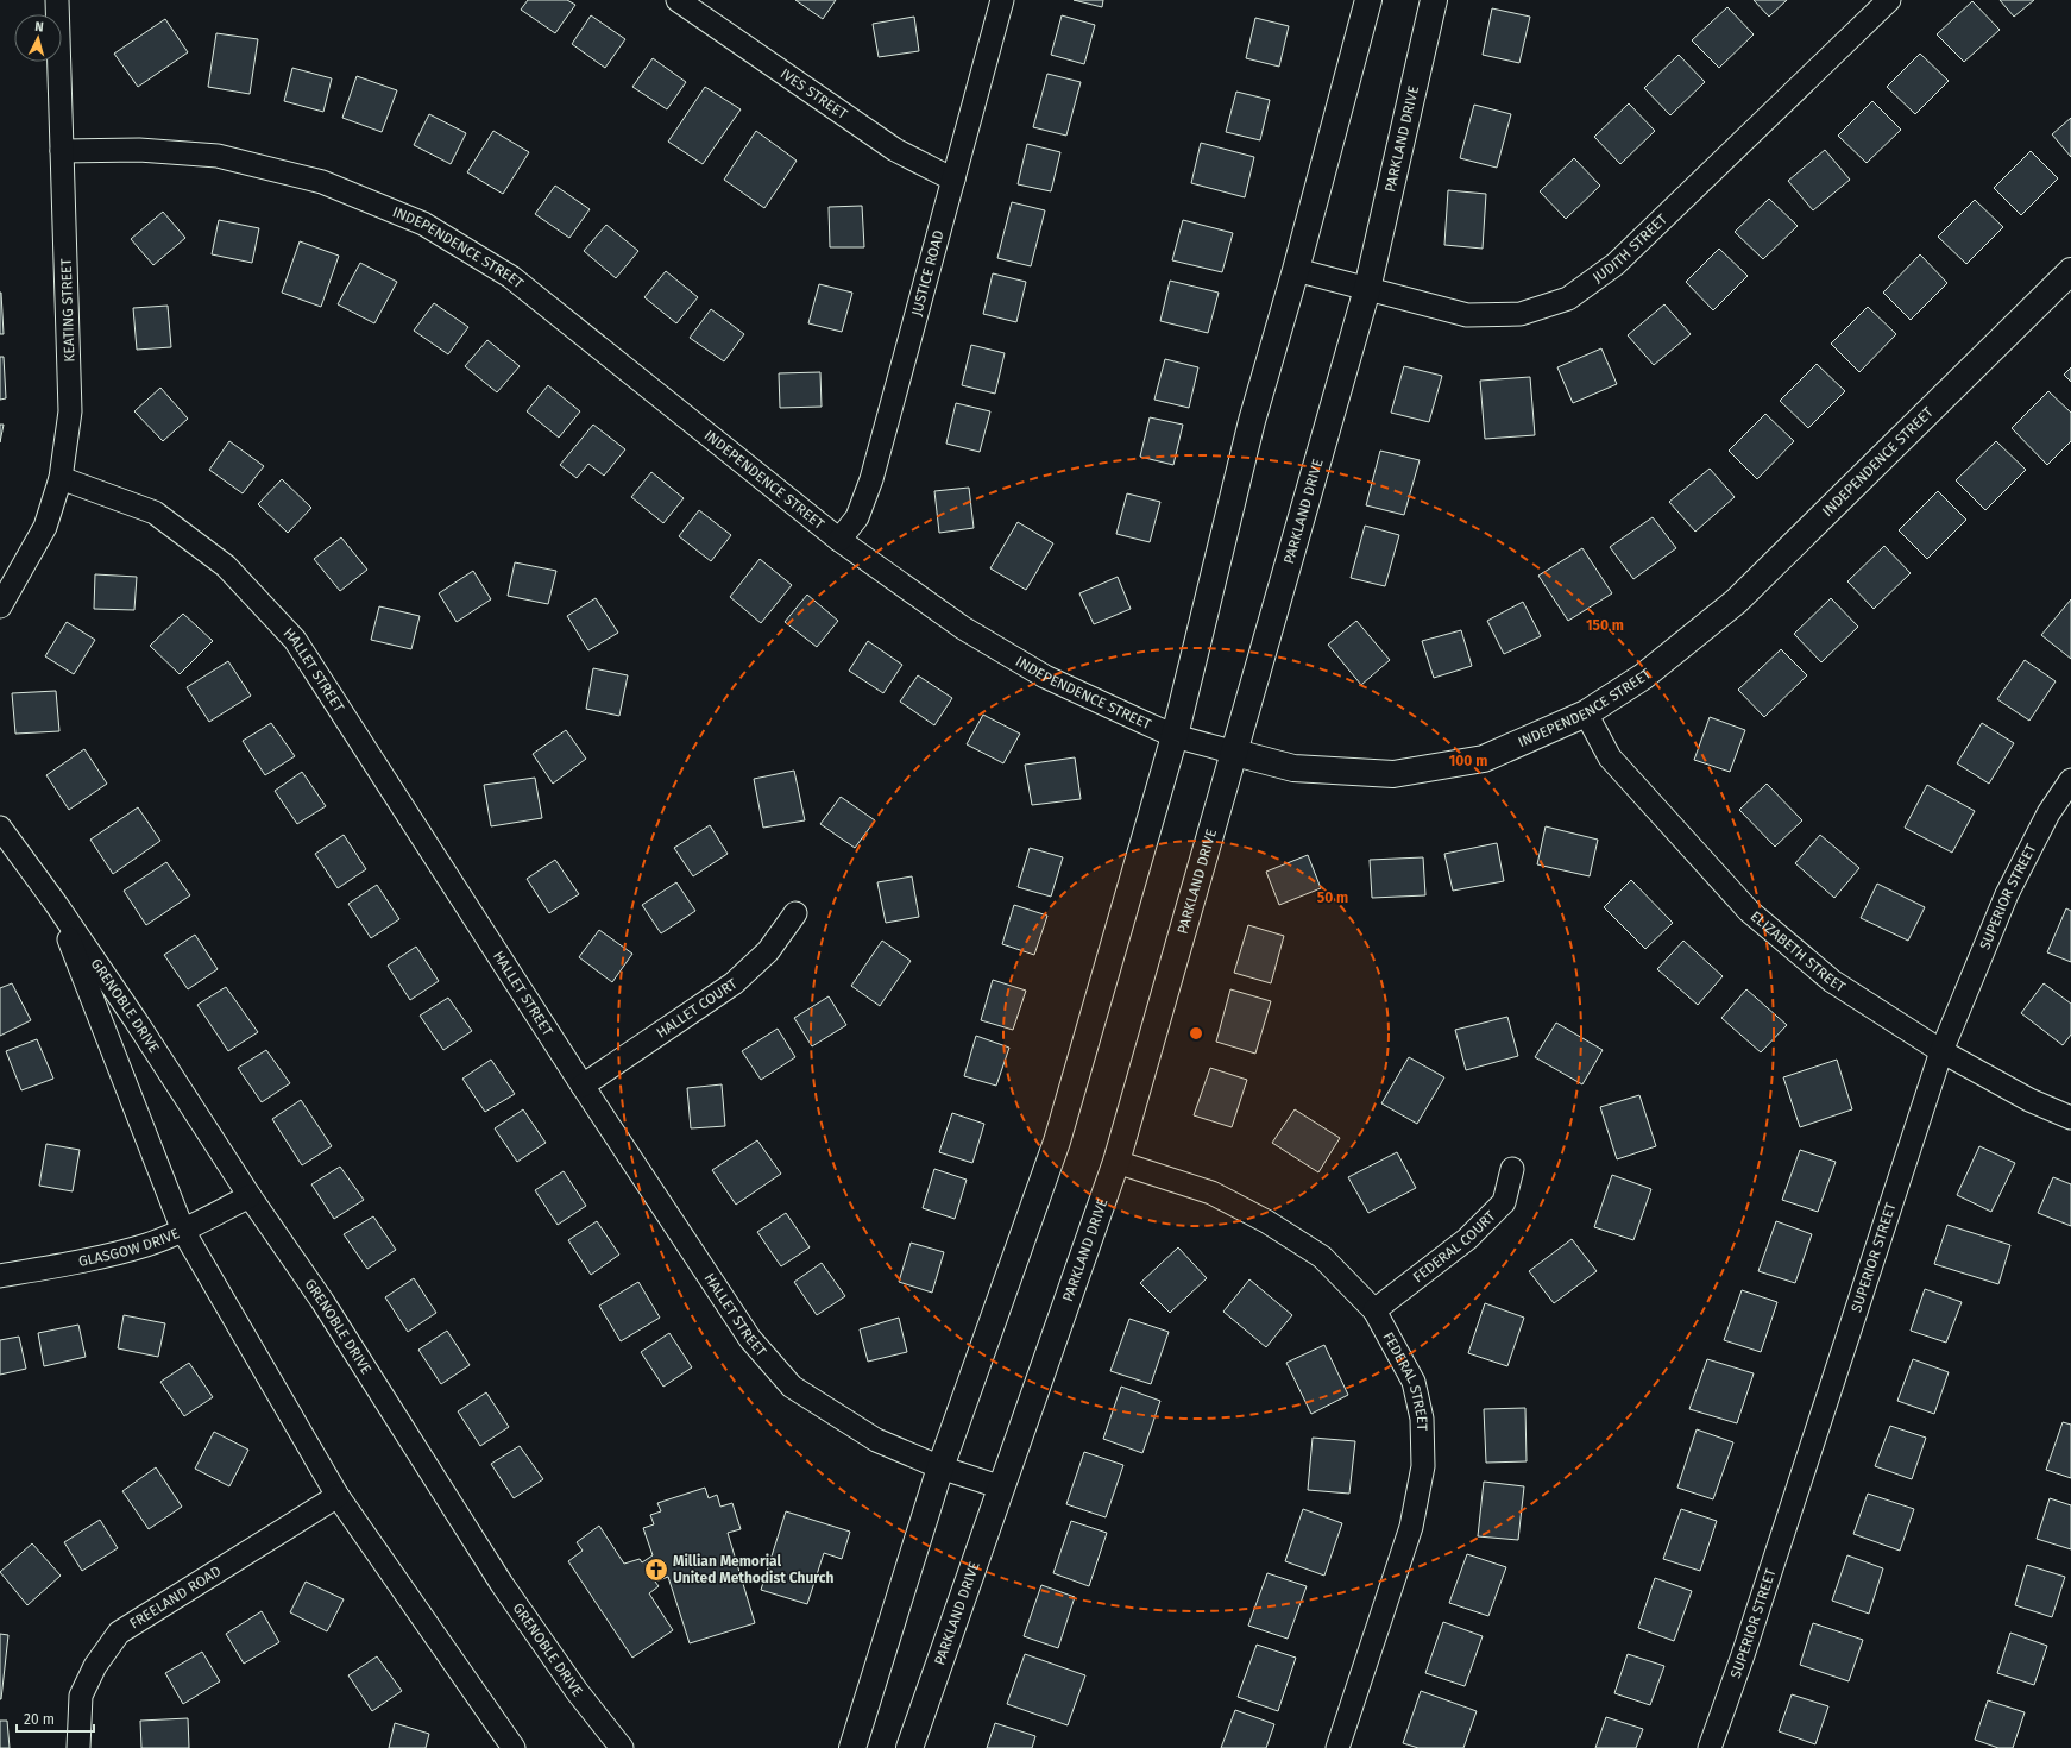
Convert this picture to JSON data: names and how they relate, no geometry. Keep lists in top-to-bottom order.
{
  "streets": {
    "street": [
      "IVES STREET",
      "PARKLAND DRIVE",
      "JUDITH STREET",
      "INDEPENDENCE STREET",
      "JUSTICE ROAD",
      "KEATING STREET",
      "HALLET STREET",
      "SUPERIOR STREET",
      "ELIZABETH STREET",
      "GRENOBLE DRIVE",
      "HALLET COURT",
      "GLASGOW DRIVE",
      "FEDERAL COURT",
      "FEDERAL STREET",
      "FREELAND ROAD"
    ]
  },
  "crossings": [
    ["IVES STREET", "JUSTICE ROAD"],
    ["PARKLAND DRIVE", "JUDITH STREET"],
    ["PARKLAND DRIVE", "INDEPENDENCE STREET"],
    ["PARKLAND DRIVE", "HALLET STREET"],
    ["PARKLAND DRIVE", "FEDERAL STREET"],
    ["INDEPENDENCE STREET", "JUSTICE ROAD"],
    ["INDEPENDENCE STREET", "KEATING STREET"],
    ["INDEPENDENCE STREET", "ELIZABETH STREET"],
    ["KEATING STREET", "HALLET STREET"],
    ["HALLET STREET", "HALLET COURT"],
    ["SUPERIOR STREET", "ELIZABETH STREET"],
    ["GRENOBLE DRIVE", "GLASGOW DRIVE"],
    ["GRENOBLE DRIVE", "FREELAND ROAD"],
    ["FEDERAL COURT", "FEDERAL STREET"]
  ],
  "places": {
    "church": ["Millian Memorial United Methodist Church"]
  },
  "scale_bar": "20 m",
  "north": "top",
  "rings": ["150 m", "100 m", "50 m"]
}
